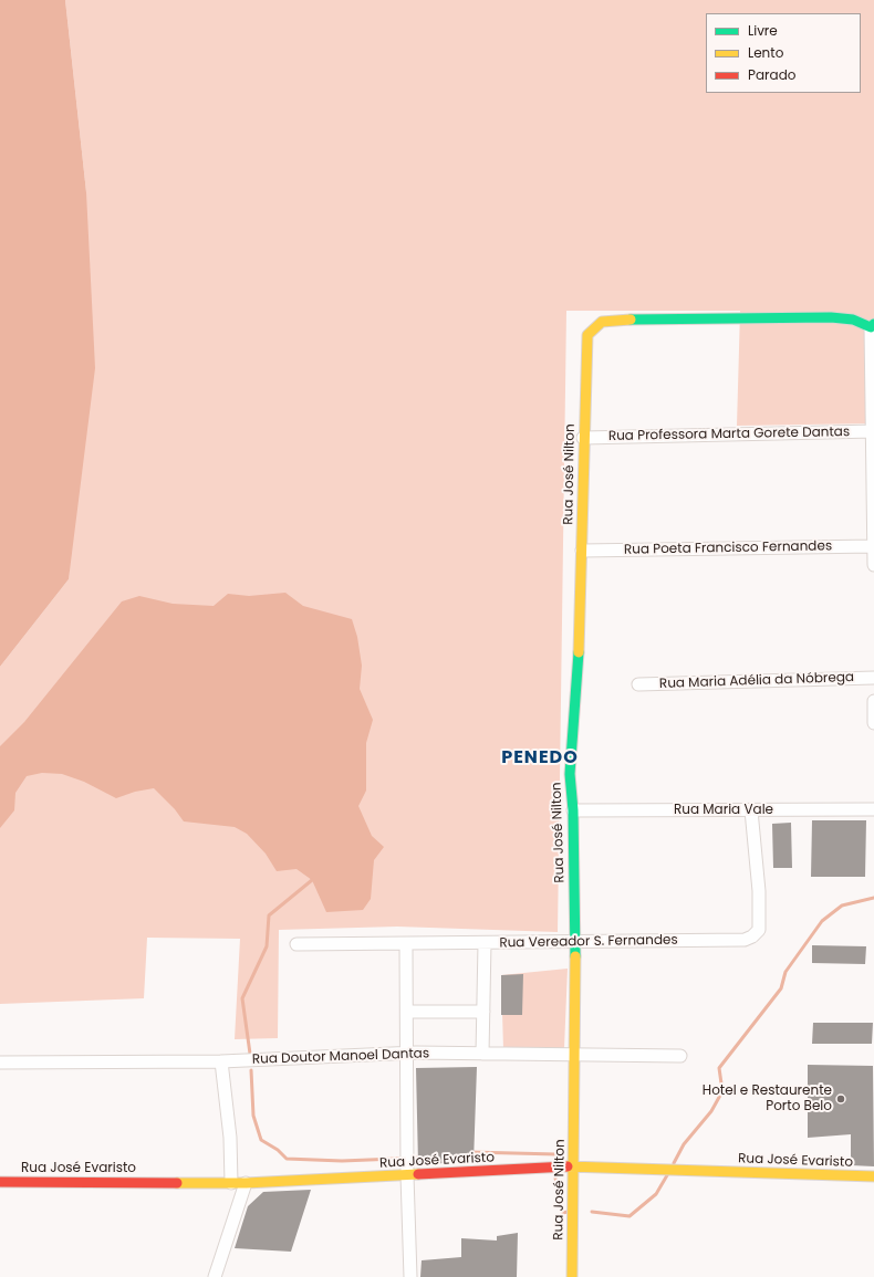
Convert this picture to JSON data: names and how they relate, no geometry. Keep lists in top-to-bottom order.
{
  "streets": {
    "street": [
      "Rua Professora Marta Gorete Dantas",
      "Rua José Nilton",
      "Rua Poeta Francisco Fernandes",
      "Rua Maria Adélia da Nóbrega",
      "Rua Maria Vale",
      "Rua Vereador S. Fernandes",
      "Rua Doutor Manoel Dantas",
      "Rua José Evaristo"
    ]
  },
  "crossings": [
    ["Rua Professora Marta Gorete Dantas", "Rua José Nilton"],
    ["Rua José Nilton", "Rua Poeta Francisco Fernandes"],
    ["Rua José Nilton", "Rua Maria Vale"],
    ["Rua José Nilton", "Rua Vereador S. Fernandes"],
    ["Rua José Nilton", "Rua Doutor Manoel Dantas"],
    ["Rua José Nilton", "Rua José Evaristo"],
    ["Rua Maria Vale", "Rua Vereador S. Fernandes"]
  ],
  "districts": ["PENEDO"],
  "places": ["Hotel e Restaurente Porto Belo"],
  "legend": ["Livre", "Lento", "Parado"]
}
